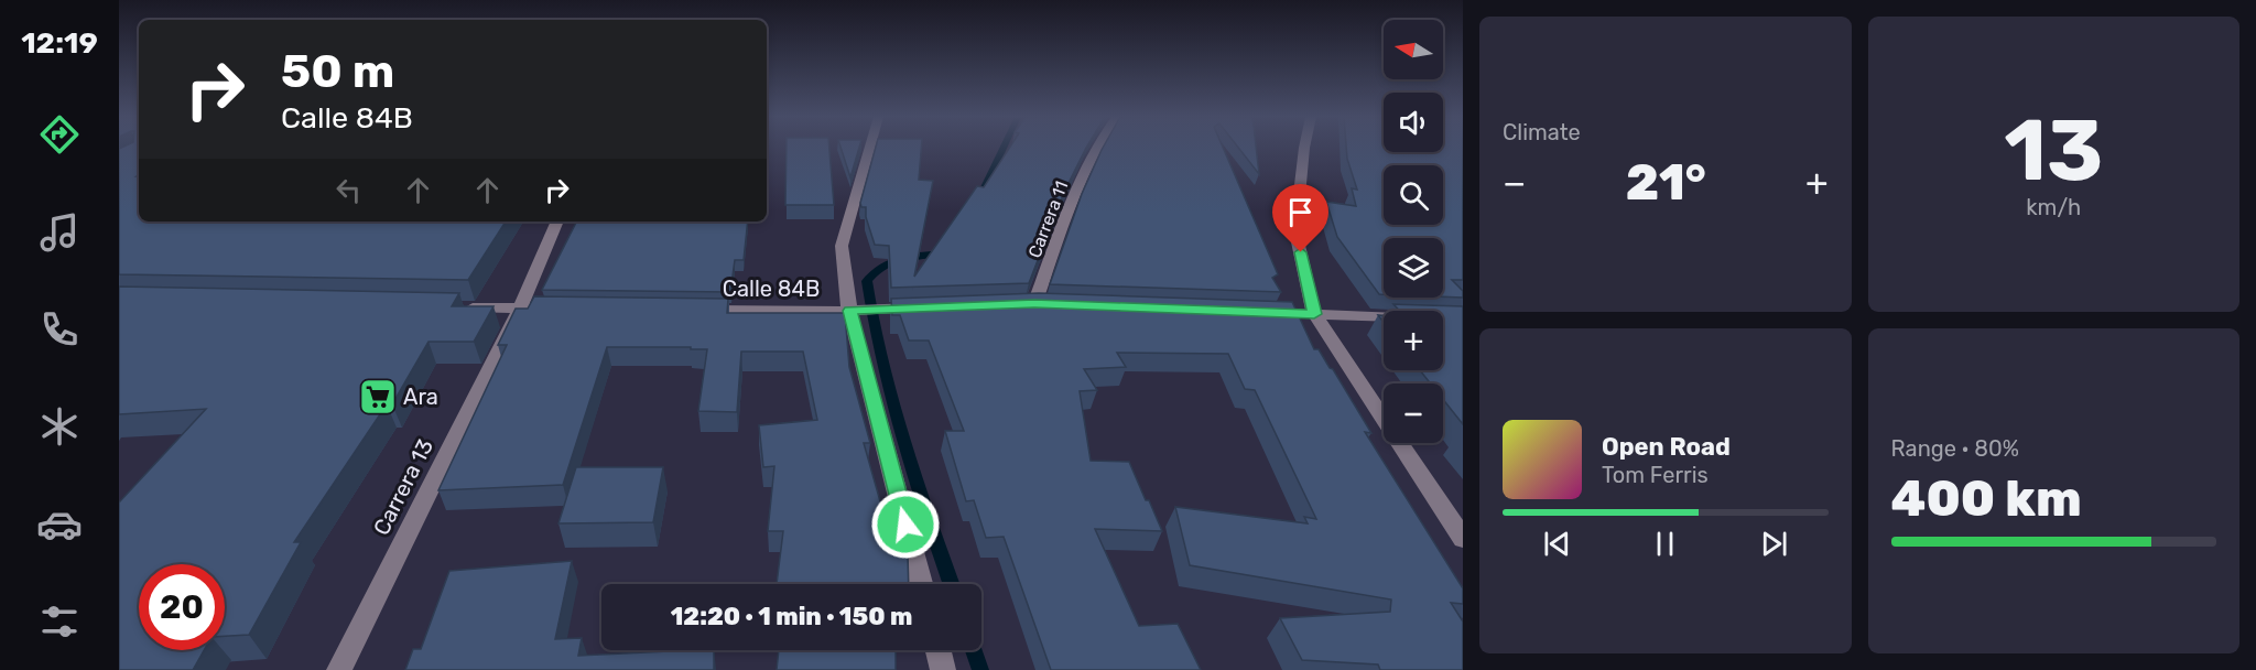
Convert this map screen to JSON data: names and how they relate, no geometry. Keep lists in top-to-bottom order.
{
  "streets": {
    "street": ["Carrera 11", "Calle 84B", "Carrera 13"]
  },
  "places": {
    "supermarket": ["Ara"]
  },
  "north": "left",
  "page": {
    "tabs": "12:19",
    "tile": [
      "Climate",
      ["13", "km/h"],
      ["Range · 80%", "400 km"]
    ],
    "map_buttons": ["+", "−"],
    "turn": ["50 m", "Calle 84B"],
    "heat": ["−", "21°", "+"],
    "song": ["Open Road", "Tom Ferris"],
    "limit": "20",
    "trip": "12:20 · 1 min · 150 m"
  }
}
